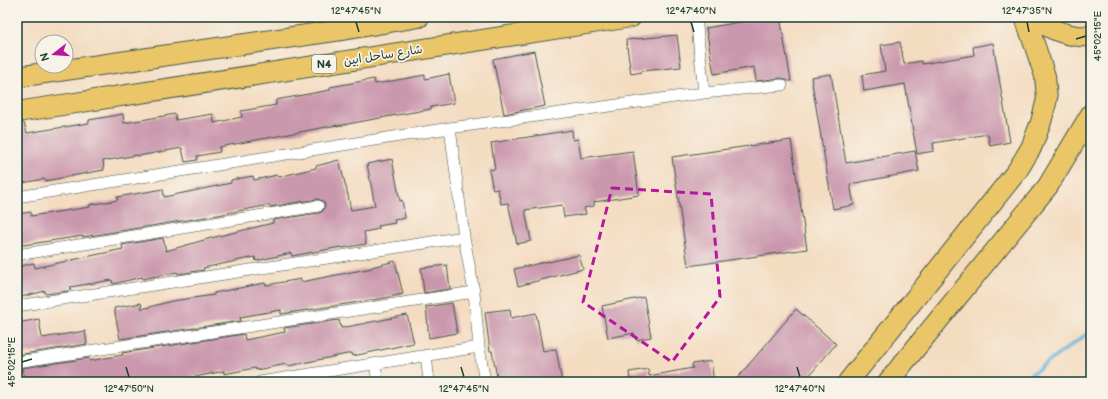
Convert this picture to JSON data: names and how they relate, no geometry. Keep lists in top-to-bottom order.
{
  "streets": {
    "highway": ["شارع ساحل ابين", "N4"]
  },
  "north": "left",
  "coordinates": [
    "12°47'45\"N",
    "12°47'40\"N",
    "12°47'35\"N",
    "45°02'15\"E",
    "12°47'50\"N"
  ]
}
